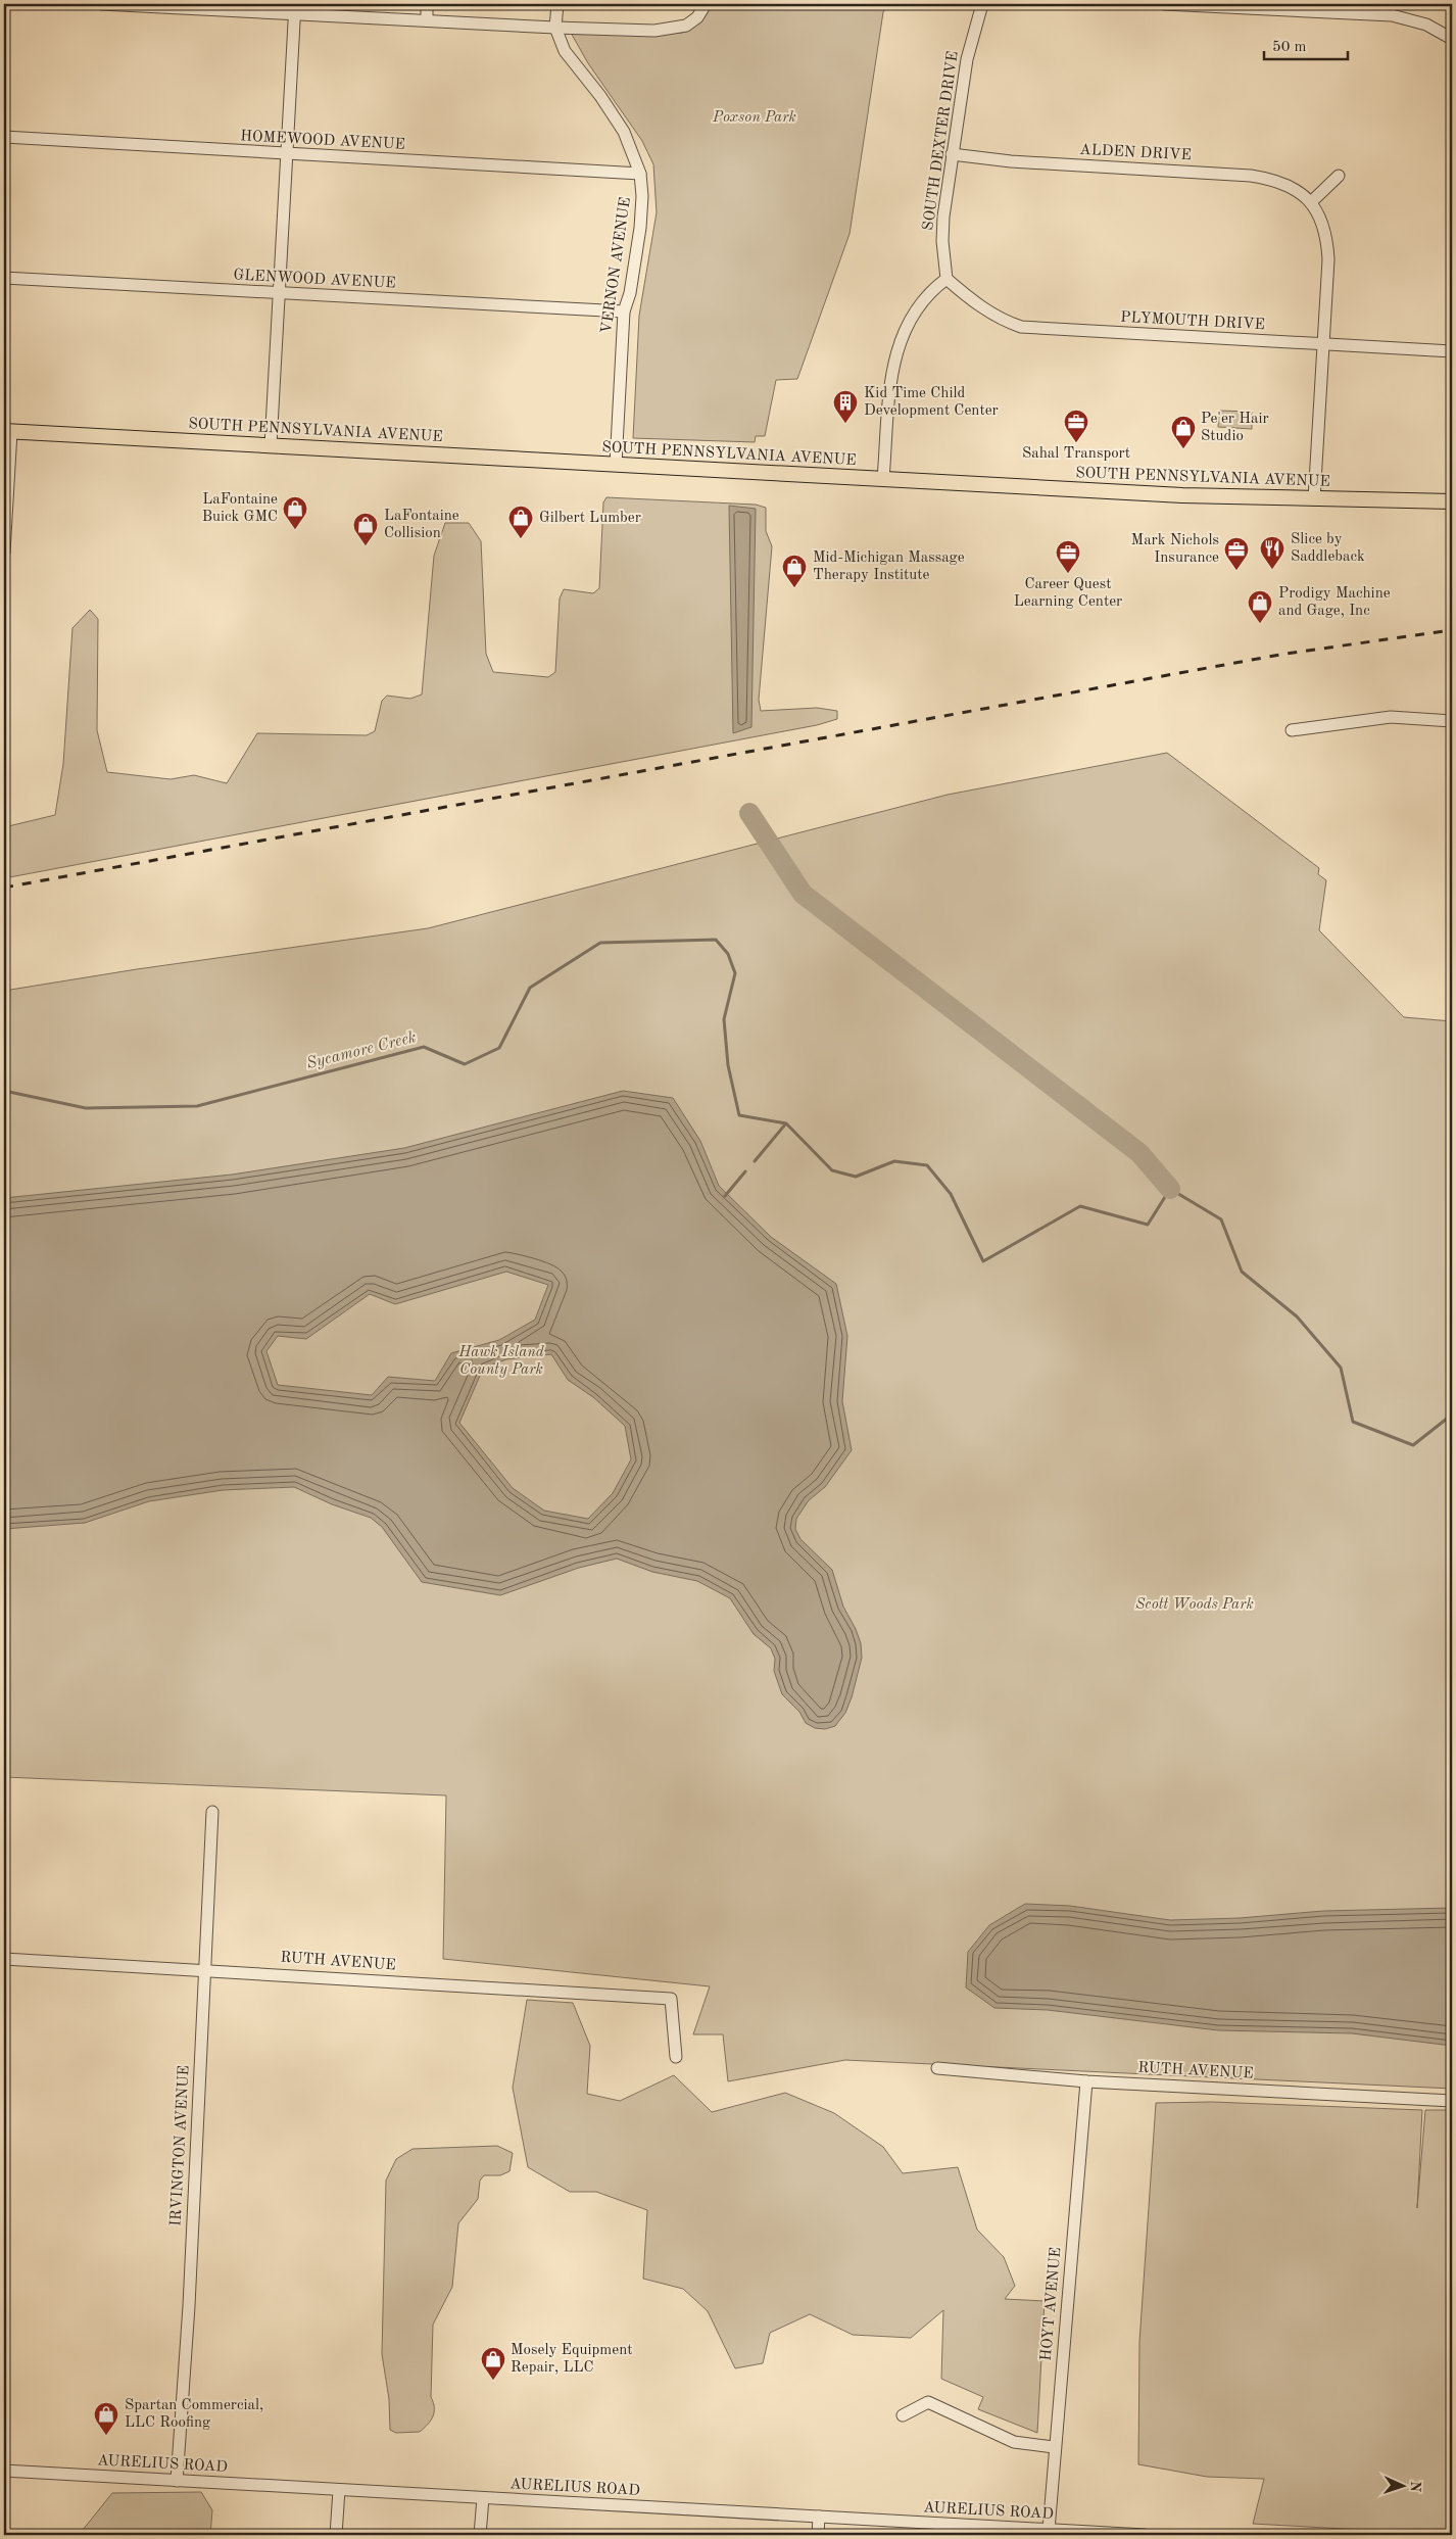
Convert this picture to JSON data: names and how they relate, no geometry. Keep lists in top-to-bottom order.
{
  "streets": {
    "main road": ["SOUTH PENNSYLVANIA AVENUE"],
    "street": [
      "HOMEWOOD AVENUE",
      "SOUTH DEXTER DRIVE",
      "ALDEN DRIVE",
      "VERNON AVENUE",
      "GLENWOOD AVENUE",
      "PLYMOUTH DRIVE",
      "RUTH AVENUE",
      "IRVINGTON AVENUE",
      "HOYT AVENUE",
      "AURELIUS ROAD"
    ]
  },
  "crossings": [
    ["HOMEWOOD AVENUE", "VERNON AVENUE"],
    ["SOUTH DEXTER DRIVE", "ALDEN DRIVE"],
    ["SOUTH DEXTER DRIVE", "PLYMOUTH DRIVE"],
    ["VERNON AVENUE", "GLENWOOD AVENUE"],
    ["VERNON AVENUE", "SOUTH PENNSYLVANIA AVENUE"],
    ["RUTH AVENUE", "IRVINGTON AVENUE"],
    ["RUTH AVENUE", "HOYT AVENUE"],
    ["IRVINGTON AVENUE", "AURELIUS ROAD"],
    ["HOYT AVENUE", "AURELIUS ROAD"]
  ],
  "water": ["Sycamore Creek"],
  "parks": ["Poxson Park", "Hawk Island County Park", "Scott Woods Park"],
  "places": {
    "building": ["Kid Time Child Development Center"],
    "office": ["Sahal Transport", "Mark Nichols Insurance", "Career Quest Learning Center"],
    "shop": [
      "Pe'er Hair Studio",
      "LaFontaine Buick GMC",
      "Gilbert Lumber",
      "LaFontaine Collision",
      "Mid-Michigan Massage Therapy Institute",
      "Prodigy Machine and Gage, Inc",
      "Mosely Equipment Repair, LLC",
      "Spartan Commercial, LLC Roofing"
    ],
    "restaurant": ["Slice by Saddleback"]
  },
  "scale_bar": "50 m",
  "north": "right"
}
